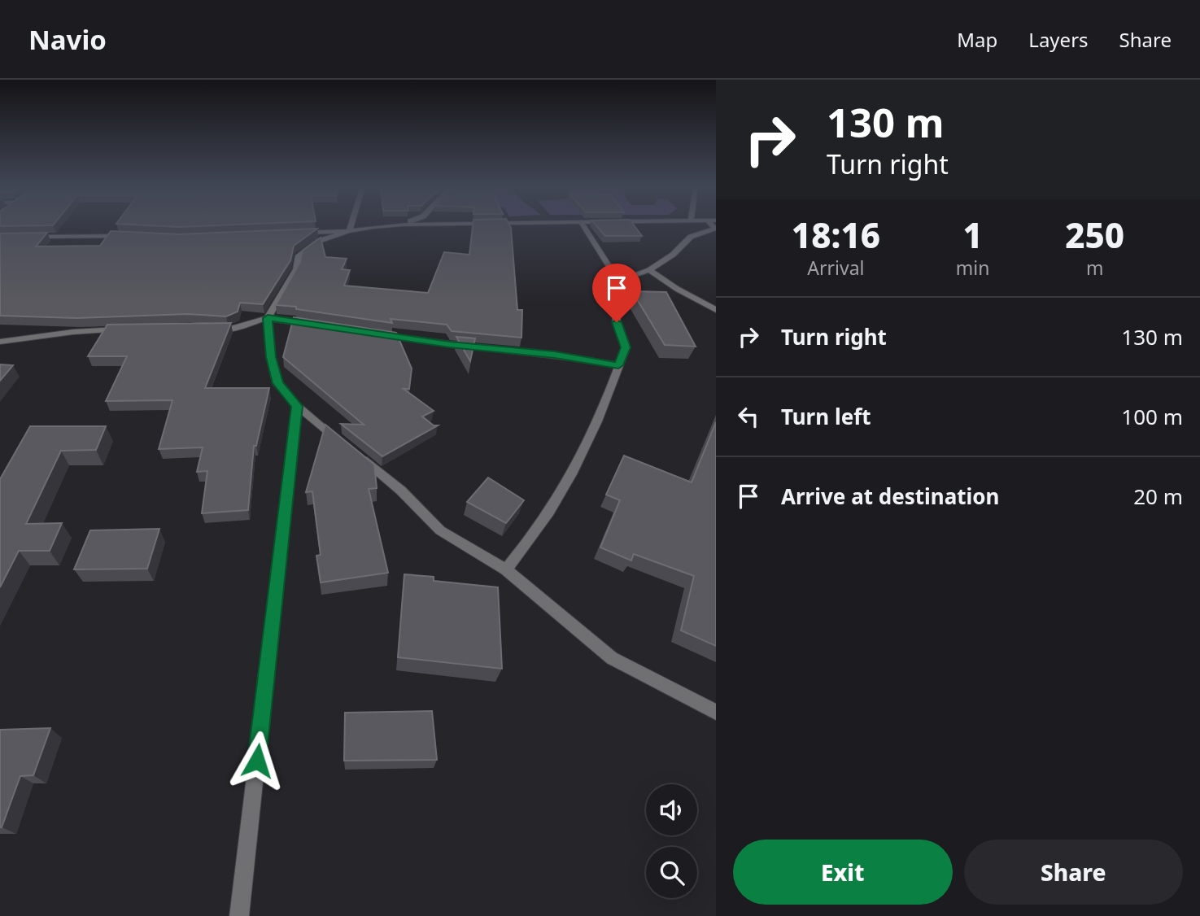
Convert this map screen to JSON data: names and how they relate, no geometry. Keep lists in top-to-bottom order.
{
  "page": {
    "header": "Navio",
    "nav": ["Map", "Layers", "Share"],
    "turn": ["130 m", "Turn right"],
    "eta": [
      "18:16",
      "Arrival",
      "1",
      "min",
      "250",
      "m"
    ],
    "list": [
      {
        "name": "Turn right",
        "value": "130 m"
      },
      {
        "name": "Turn left",
        "value": "100 m"
      },
      {
        "name": "Arrive at destination",
        "value": "20 m"
      }
    ],
    "buttons": ["Exit", "Share"]
  }
}
